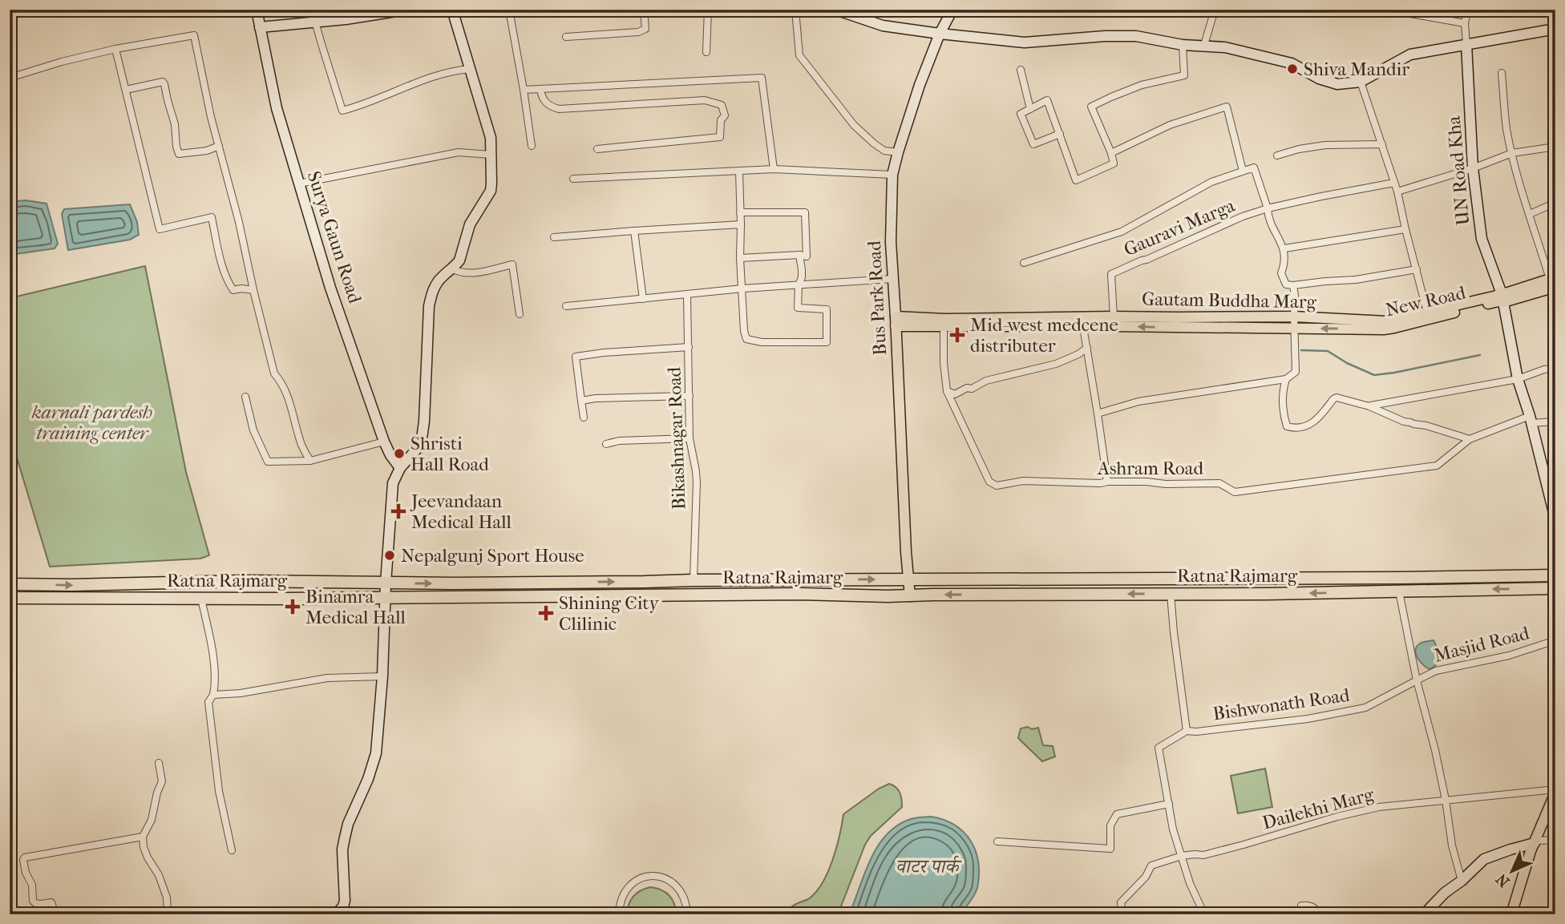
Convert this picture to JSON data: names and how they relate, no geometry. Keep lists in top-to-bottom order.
{
  "streets": {
    "highway": ["Ratna Rajmarg"],
    "main road": ["Bus Park Road", "Gautam Buddha Marg", "New Road"],
    "street": [
      "UN Road Kha",
      "Gauravi Marga",
      "Surya Gaun Road",
      "Bikashnagar Road",
      "Ashram Road",
      "Masjid Road",
      "Bishwonath Road",
      "Dailekhi Marg"
    ]
  },
  "crossings": [
    ["UN Road Kha", "Gautam Buddha Marg"],
    ["UN Road Kha", "Ashram Road"],
    ["Gauravi Marga", "Gautam Buddha Marg"],
    ["Bus Park Road", "Gautam Buddha Marg"],
    ["Bus Park Road", "New Road"],
    ["Bus Park Road", "Ratna Rajmarg"],
    ["Gautam Buddha Marg", "New Road"],
    ["New Road", "Ashram Road"],
    ["Bikashnagar Road", "Ratna Rajmarg"],
    ["Masjid Road", "Bishwonath Road"]
  ],
  "one_way": ["New Road"],
  "water": ["वाटर पार्क"],
  "parks": ["karnali pardesh training center"],
  "places": {
    "other": ["Shiva Mandir", "Shristi Hall Road", "Nepalgunj Sport House"],
    "health": [
      "Mid-west medcene distributer",
      "Jeevandaan Medical Hall",
      "Binamra Medical Hall",
      "Shining City Clilinic"
    ]
  },
  "north": "bottom left"
}
